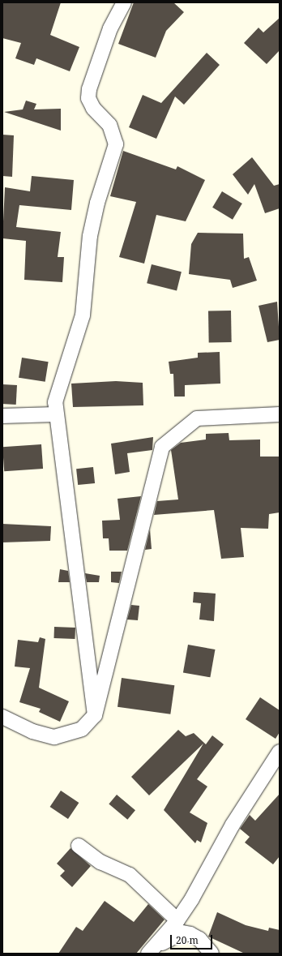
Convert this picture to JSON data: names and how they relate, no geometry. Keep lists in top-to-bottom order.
{
  "scale_bar": "20 m"
}
